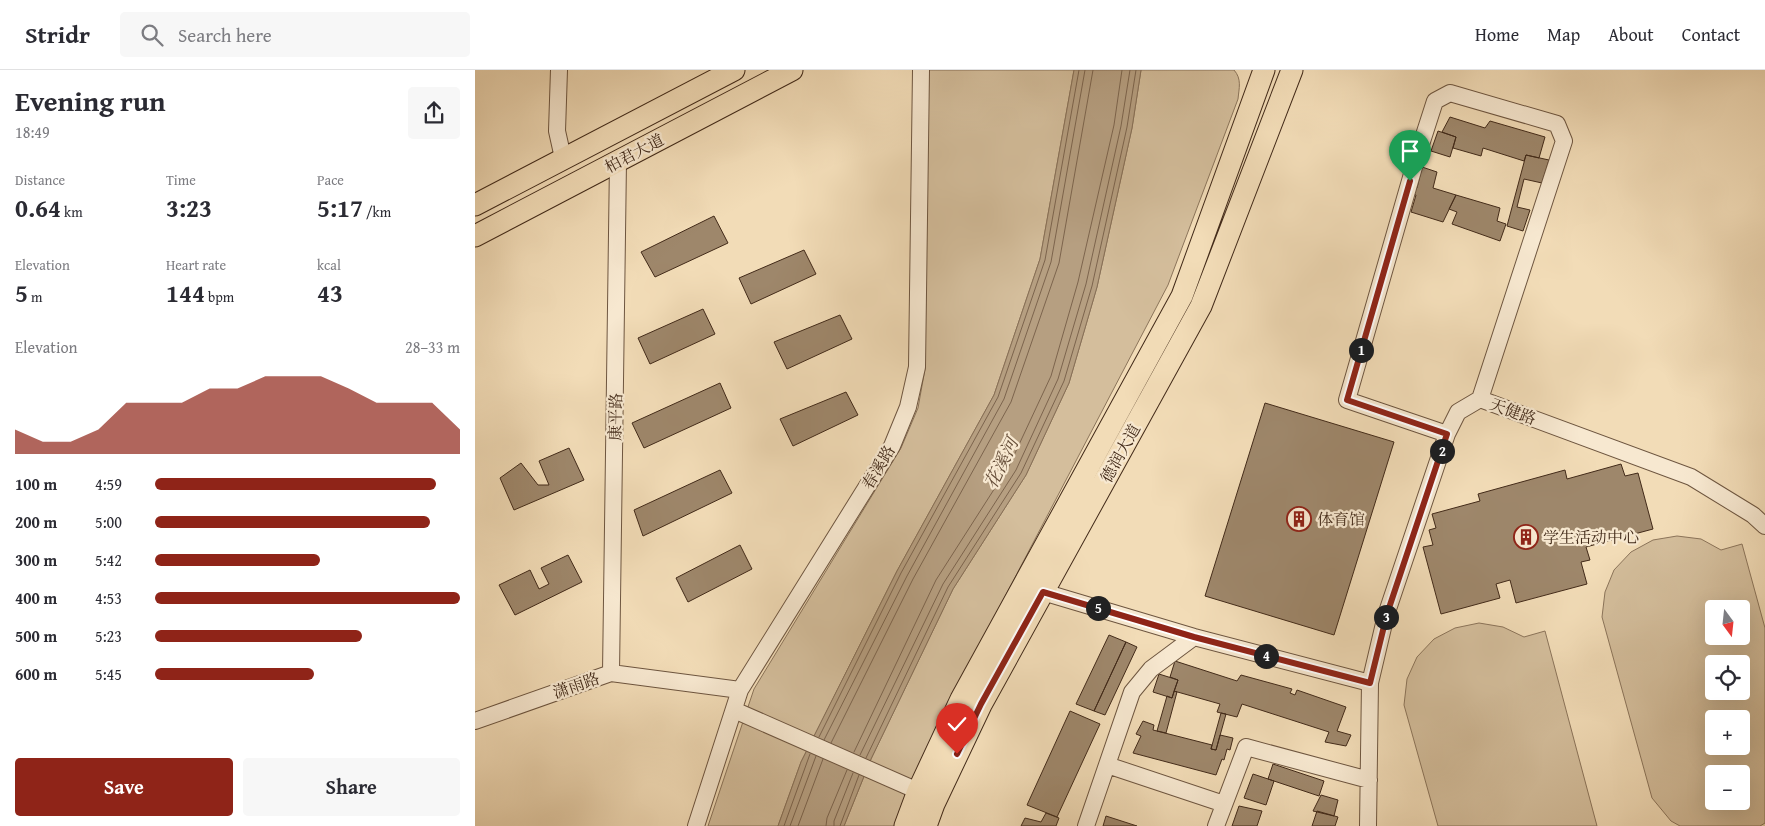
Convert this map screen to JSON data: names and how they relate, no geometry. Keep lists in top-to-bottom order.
{
  "streets": {
    "main road": ["柏君大道", "德润大道"],
    "street": [
      "天健路",
      "康平路",
      "春溪路",
      "潇雨路"
    ]
  },
  "crossings": [
    ["柏君大道", "康平路"],
    ["康平路", "潇雨路"],
    ["春溪路", "潇雨路"]
  ],
  "water": ["花溪河"],
  "places": {
    "building": ["体育馆", "学生活动中心"]
  },
  "north": "bottom",
  "page": {
    "header": "Stridr",
    "search": "Search here",
    "nav": [
      "Home",
      "Map",
      "About",
      "Contact"
    ],
    "heading": ["Evening run", "18:49"],
    "stats": [
      ["Distance", "0.64 km"],
      ["Time", "3:23"],
      ["Pace", "5:17 /km"],
      ["Elevation", "5 m"],
      ["Heart rate", "144 bpm"],
      ["kcal", "43"]
    ],
    "chart": ["Elevation", "28–33 m"],
    "pins": [
      "1",
      "2",
      "5",
      "3",
      "4"
    ],
    "list": [
      {
        "name": "100 m",
        "note": "4:59"
      },
      {
        "name": "200 m",
        "note": "5:00"
      },
      {
        "name": "300 m",
        "note": "5:42"
      },
      {
        "name": "400 m",
        "note": "4:53"
      },
      {
        "name": "500 m",
        "note": "5:23"
      },
      {
        "name": "600 m",
        "note": "5:45"
      }
    ],
    "map_buttons": ["+", "−"],
    "buttons": ["Save", "Share"]
  }
}
